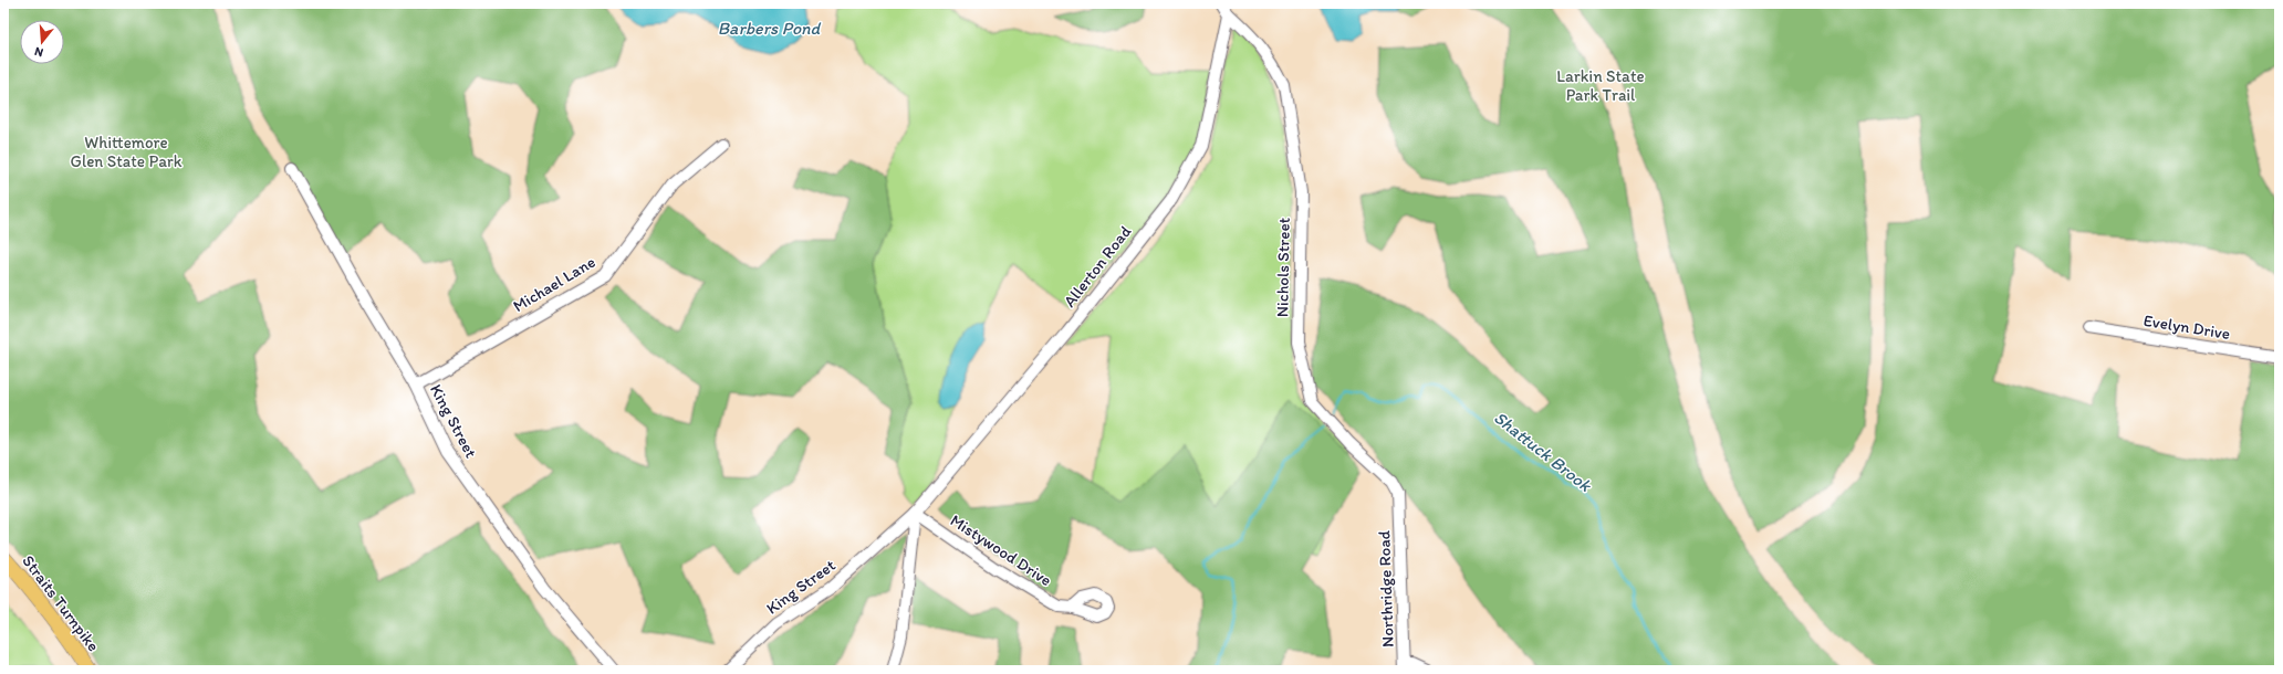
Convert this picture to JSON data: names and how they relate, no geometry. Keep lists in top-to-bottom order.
{
  "streets": {
    "main road": ["Straits Turnpike"],
    "street": [
      "Allerton Road",
      "Nichols Street",
      "Michael Lane",
      "Evelyn Drive",
      "King Street",
      "Mistywood Drive",
      "Northridge Road"
    ]
  },
  "crossings": [
    ["Allerton Road", "Nichols Street"],
    ["Allerton Road", "King Street"],
    ["Allerton Road", "Mistywood Drive"],
    ["Nichols Street", "Northridge Road"],
    ["Michael Lane", "King Street"],
    ["King Street", "Mistywood Drive"]
  ],
  "water": ["Barbers Pond", "Shattuck Brook"],
  "parks": ["Larkin State Park Trail", "Whittemore Glen State Park"],
  "north": "bottom"
}
